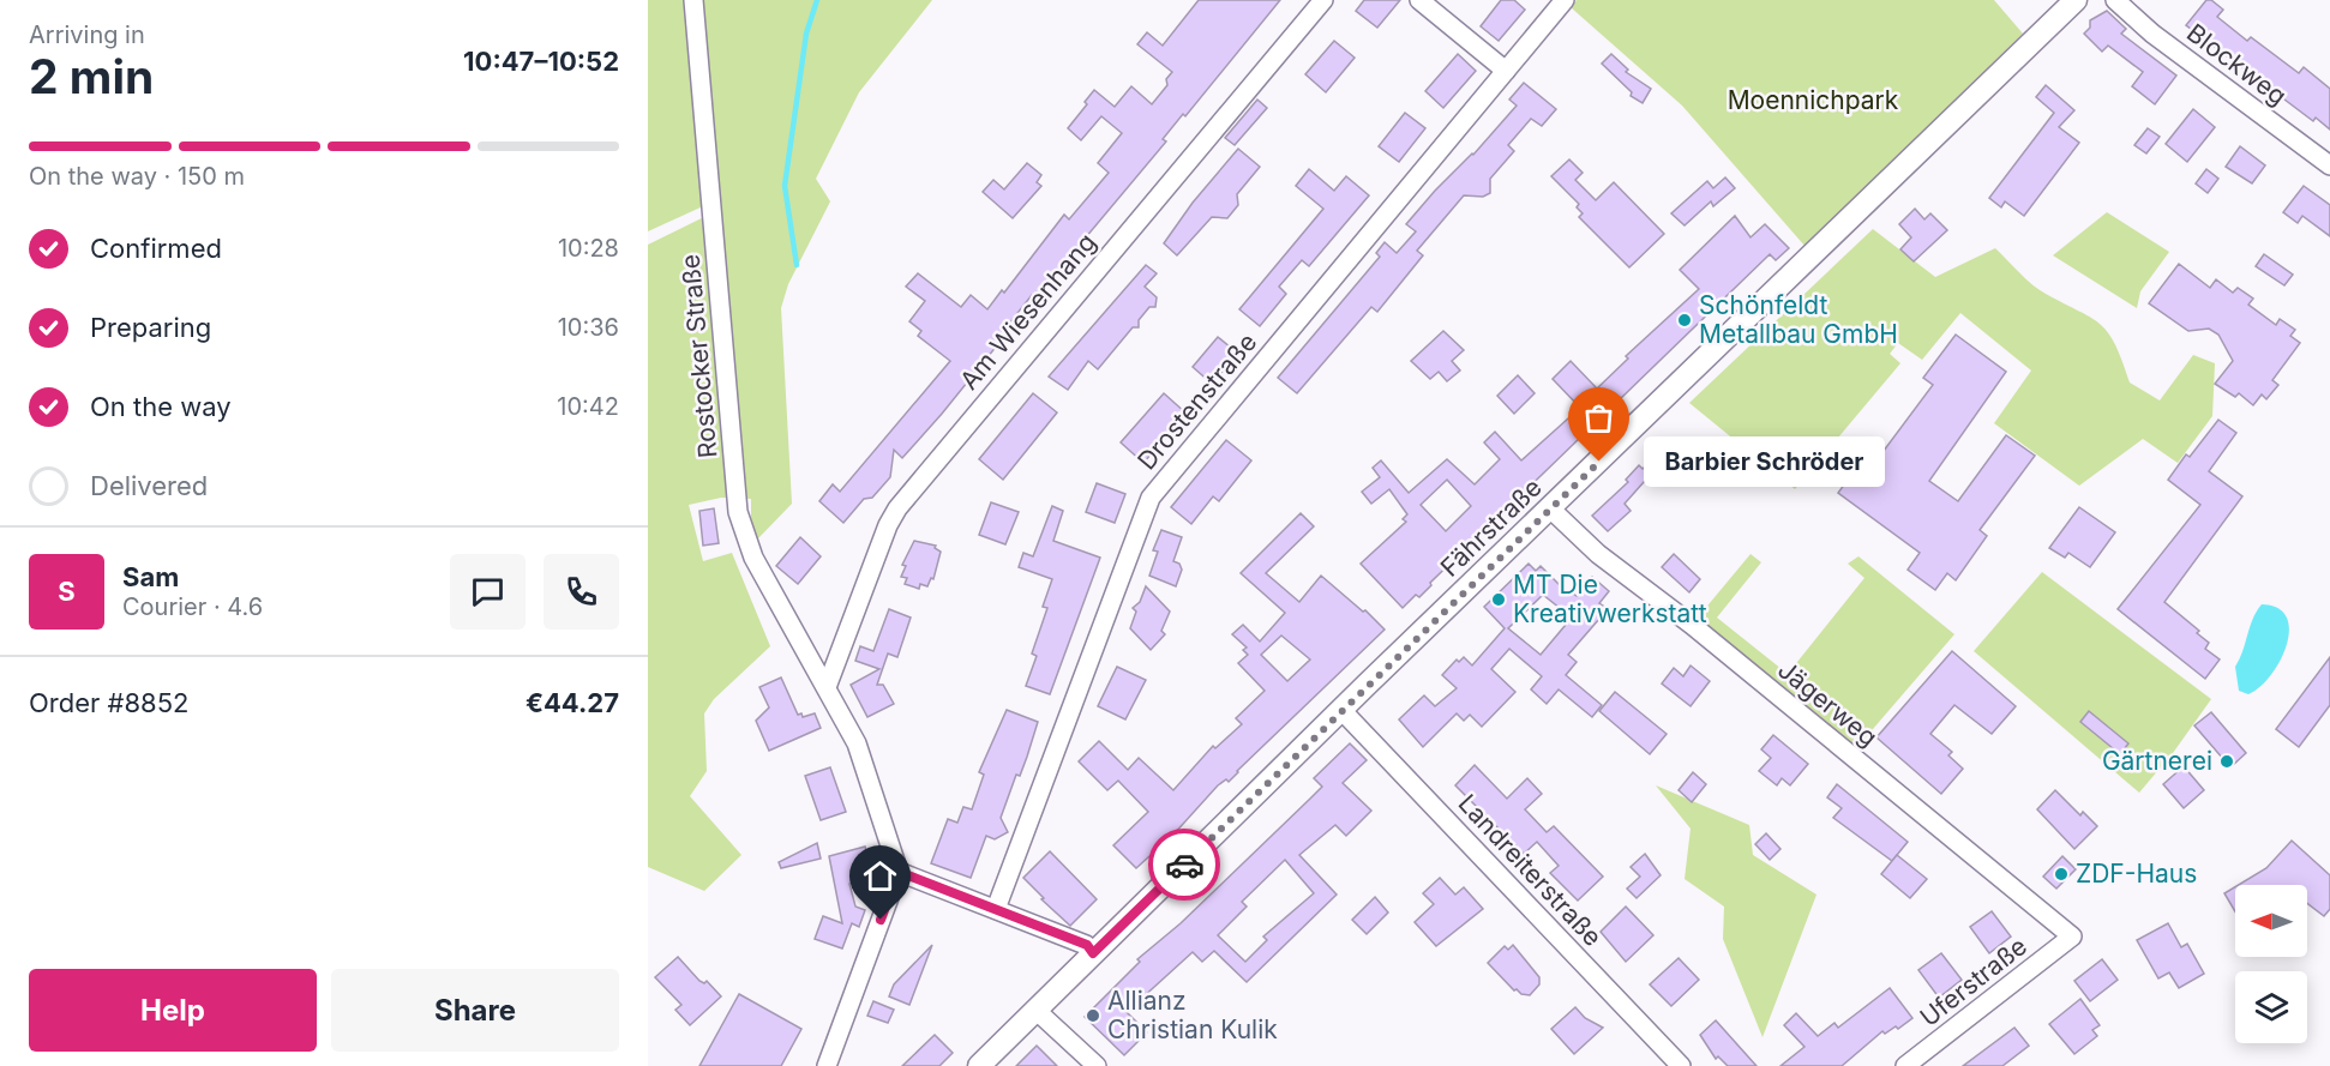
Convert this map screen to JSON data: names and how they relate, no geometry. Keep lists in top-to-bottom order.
{
  "streets": {
    "street": [
      "Blockweg",
      "Am Wiesenhang",
      "Rostocker Straße",
      "Drostenstraße",
      "Fährstraße",
      "Jägerweg",
      "Landreiterstraße",
      "Uferstraße"
    ]
  },
  "crossings": [
    ["Am Wiesenhang", "Rostocker Straße"],
    ["Fährstraße", "Jägerweg"],
    ["Fährstraße", "Landreiterstraße"],
    ["Jägerweg", "Uferstraße"]
  ],
  "parks": ["Moennichpark"],
  "places": [
    "Schönfeldt Metallbau GmbH",
    "Barbier Schröder",
    "MT Die Kreativwerkstatt",
    "Gärtnerei",
    "ZDF-Haus",
    "Allianz Christian Kulik"
  ],
  "north": "left",
  "page": {
    "heading": ["2 min", "Arriving in", "10:47–10:52"],
    "panel": [
      "Sam",
      "Courier · 4.6",
      "Order #8852",
      "€44.27"
    ],
    "bar": "On the way · 150 m",
    "list": [
      ["Confirmed", "10:28"],
      ["Preparing", "10:36"],
      ["On the way", "10:42"],
      "Delivered"
    ],
    "bubble": "Barbier Schröder",
    "round": "S",
    "buttons": ["Help", "Share"]
  }
}
